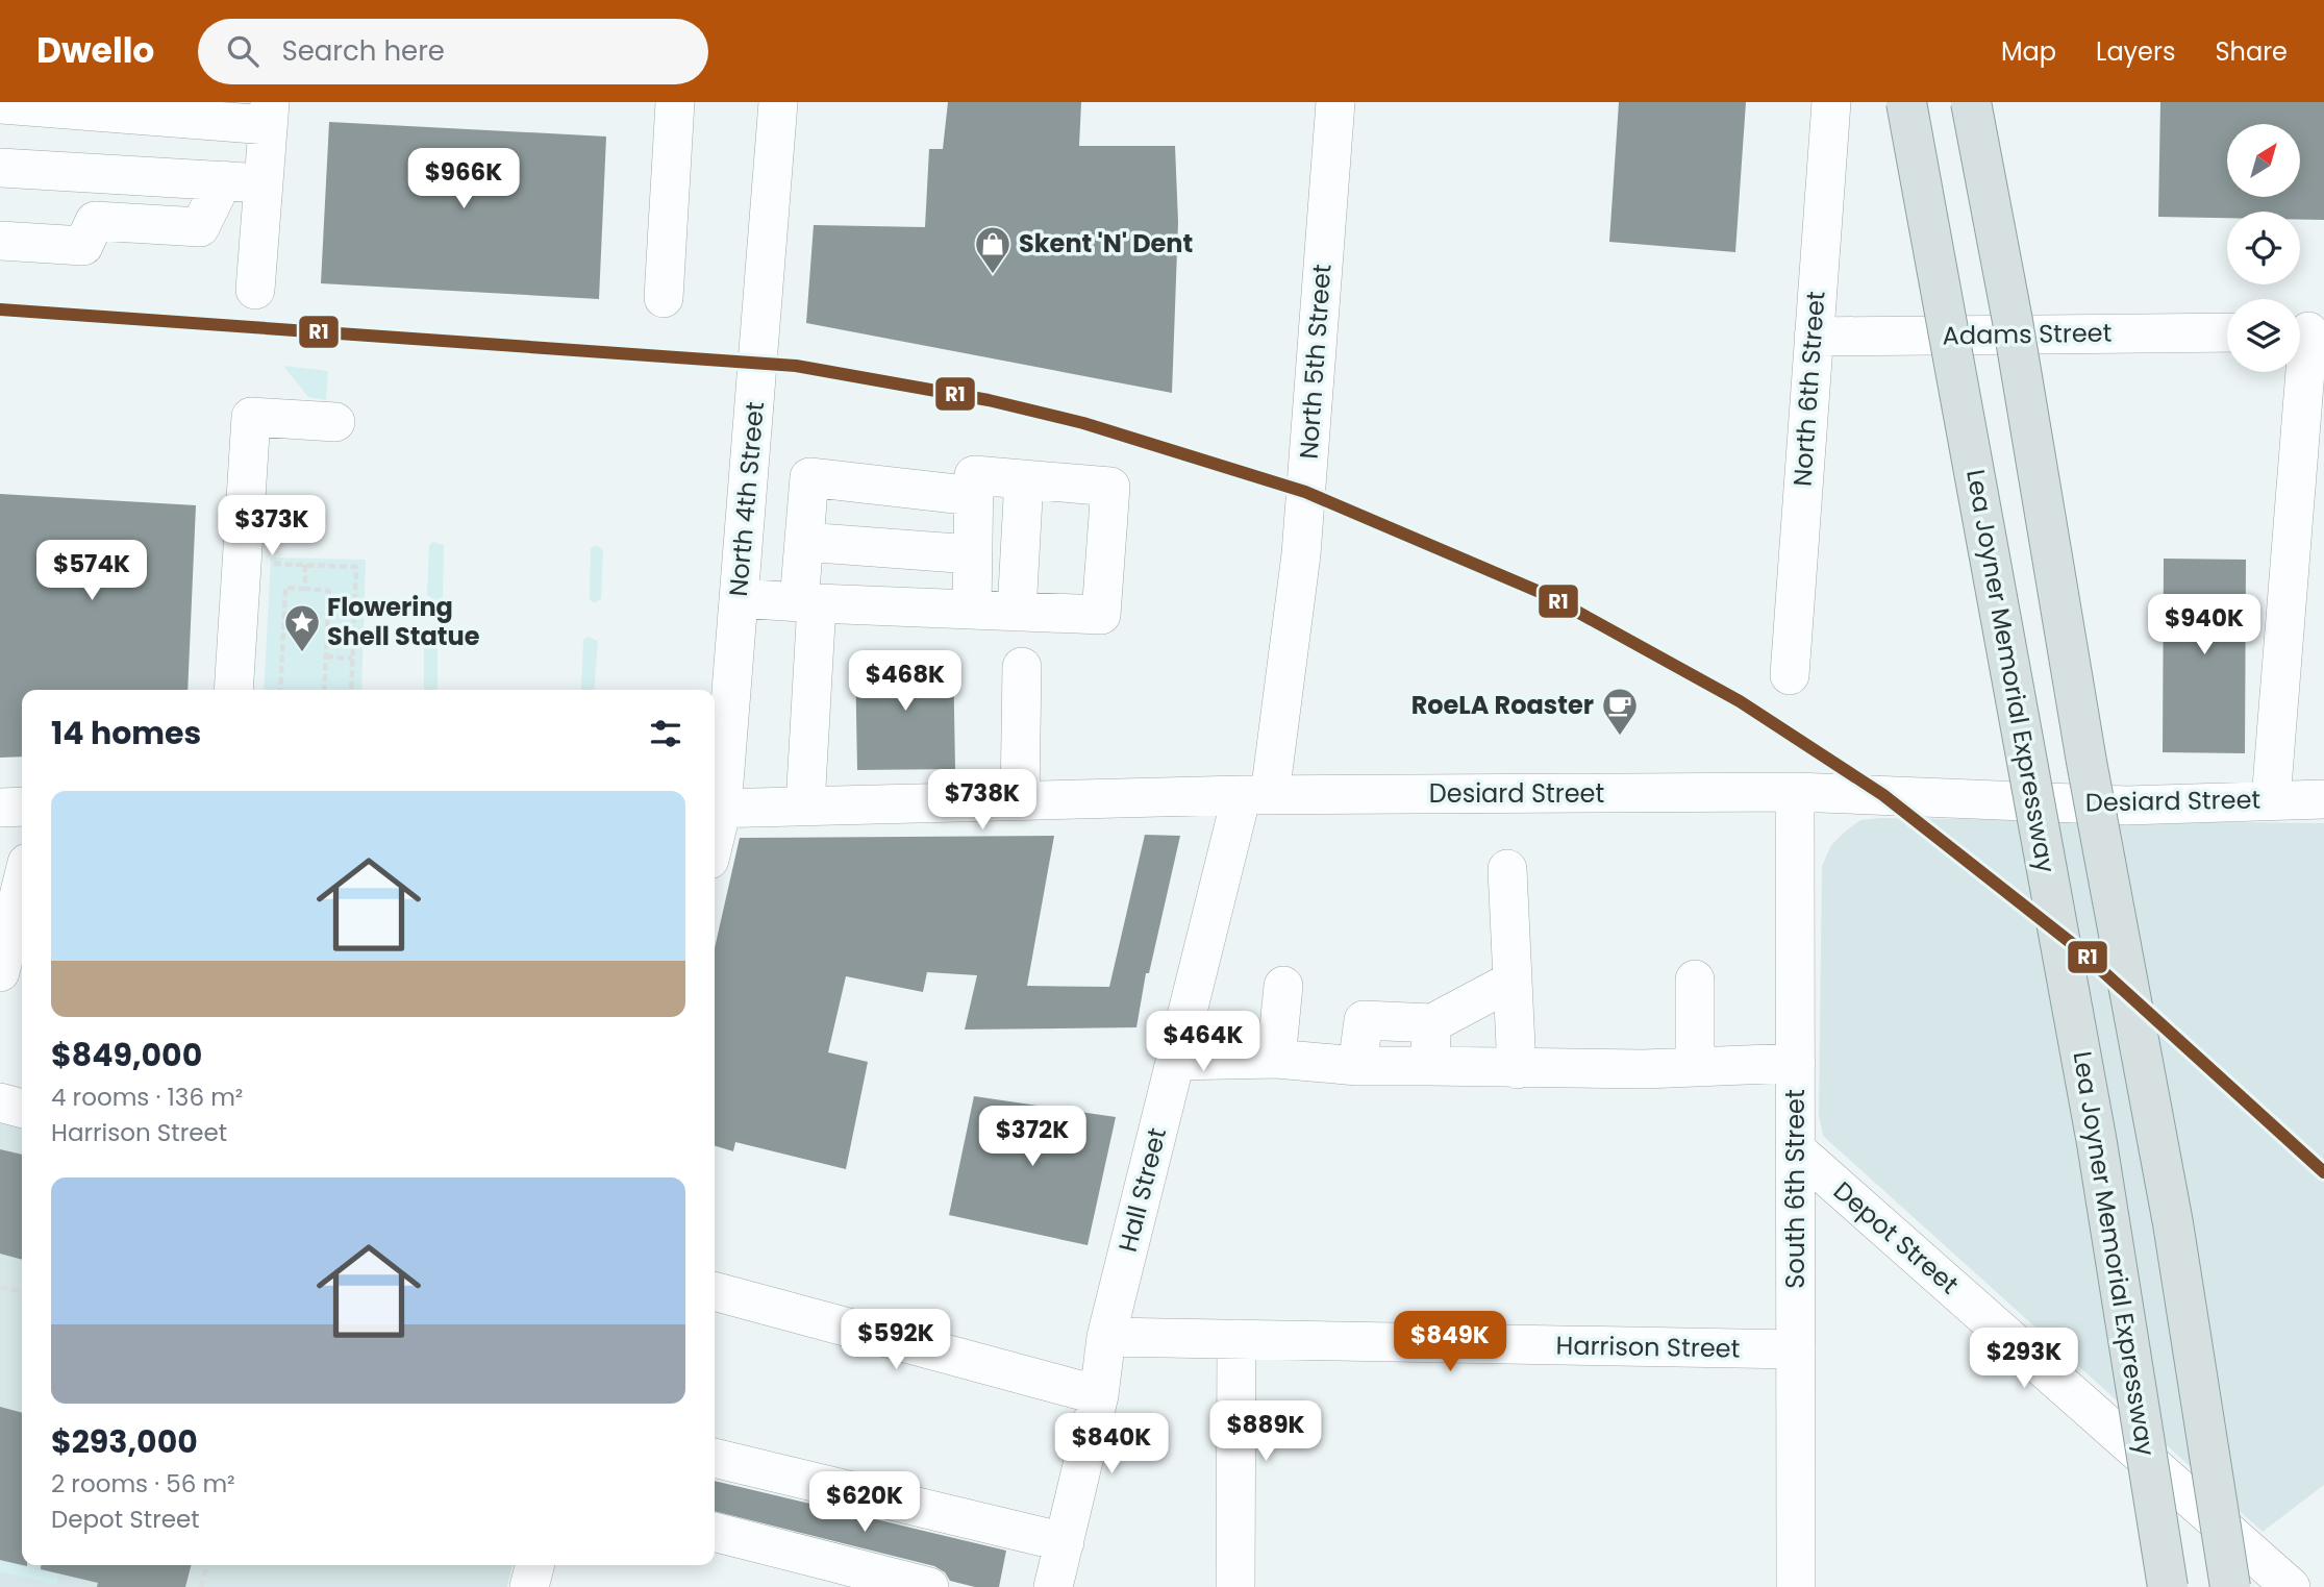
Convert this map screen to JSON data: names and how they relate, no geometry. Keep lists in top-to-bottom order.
{
  "streets": {
    "main road": ["Lea Joyner Memorial Expressway"],
    "street": [
      "Adams Street",
      "North 5th Street",
      "North 6th Street",
      "North 4th Street",
      "Desiard Street",
      "South 6th Street",
      "Hall Street",
      "Depot Street",
      "Harrison Street"
    ]
  },
  "crossings": [
    ["Adams Street", "North 6th Street"],
    ["North 5th Street", "Desiard Street"],
    ["North 5th Street", "Hall Street"],
    ["North 4th Street", "Desiard Street"],
    ["Desiard Street", "South 6th Street"],
    ["Desiard Street", "Hall Street"],
    ["South 6th Street", "Depot Street"],
    ["South 6th Street", "Harrison Street"],
    ["Hall Street", "Harrison Street"]
  ],
  "places": {
    "shop": ["Skent 'N' Dent"],
    "place": ["Flowering Shell Statue"],
    "cafe": ["RoeLA Roaster"]
  },
  "lines": ["transit line R1"],
  "north": "top right",
  "page": {
    "header": "Dwello",
    "search": "Search here",
    "nav": ["Map", "Layers", "Share"],
    "price": [
      "$966K",
      "$373K",
      "$574K",
      "$940K",
      "$468K",
      "$738K",
      "$464K",
      "$372K",
      "$592K",
      "$849K",
      "$293K",
      "$889K",
      "$840K",
      "$620K"
    ],
    "heading": "14 homes",
    "list": [
      {
        "name": "$849,000",
        "note": "4 rooms · 136 m² · Harrison Street"
      },
      {
        "name": "$293,000",
        "note": "2 rooms · 56 m² · Depot Street"
      }
    ]
  }
}
